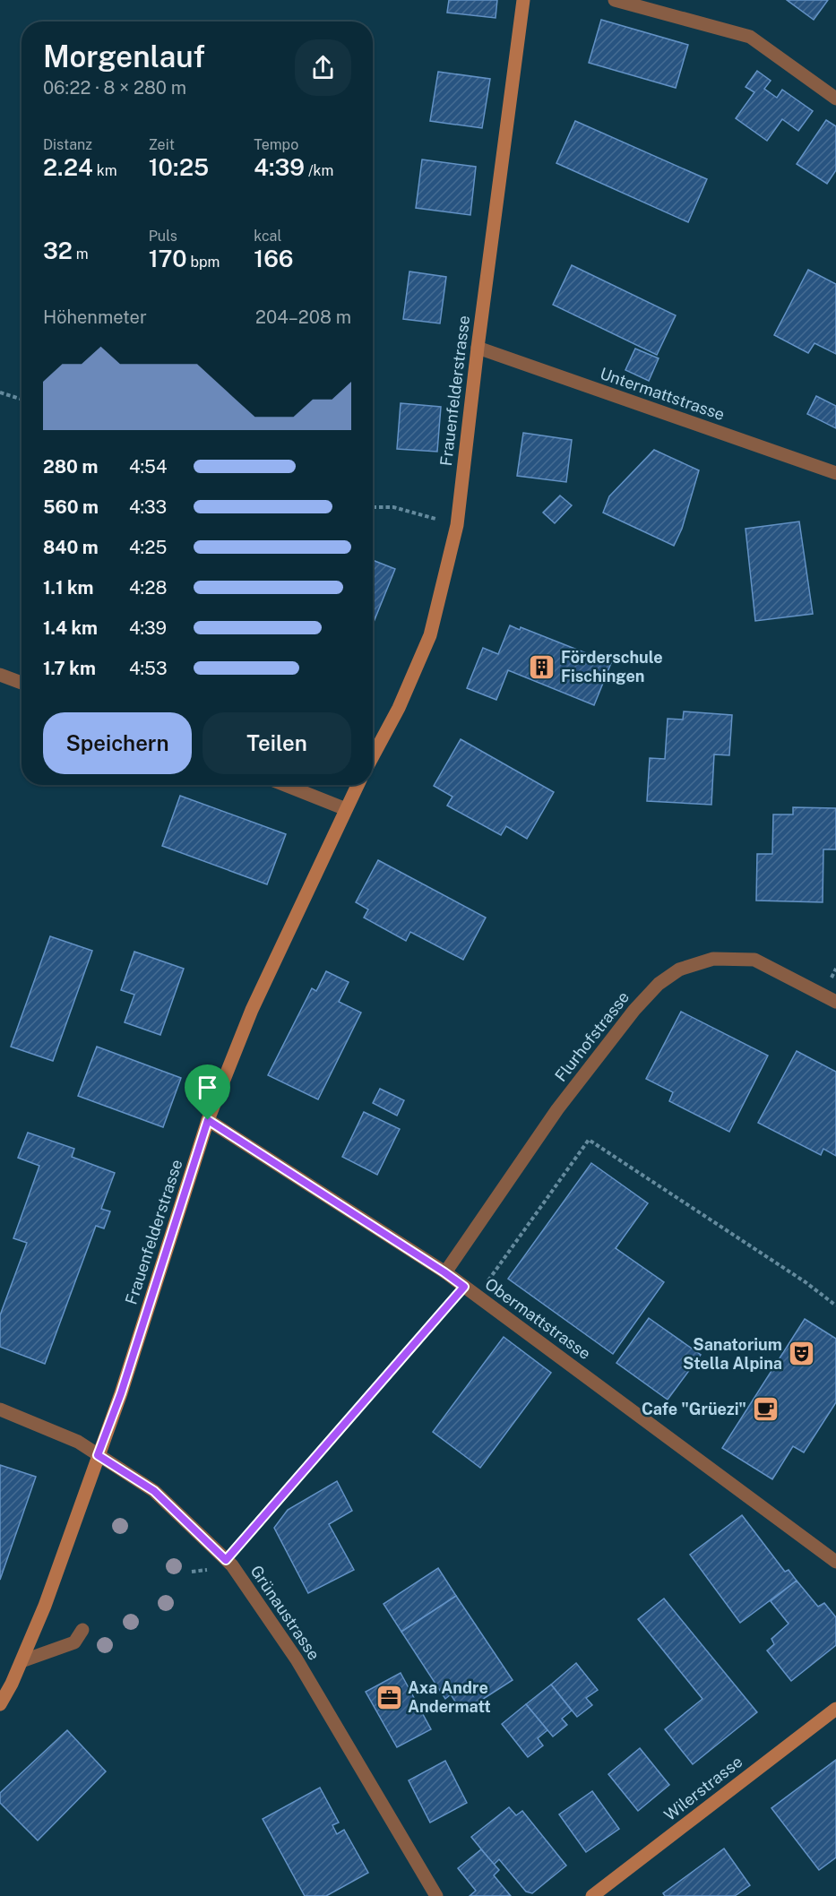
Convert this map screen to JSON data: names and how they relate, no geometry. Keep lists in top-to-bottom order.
{
  "streets": {
    "street": [
      "Frauenfelderstrasse",
      "Untermattstrasse",
      "Flurhofstrasse",
      "Obermattstrasse",
      "Grünaustrasse",
      "Wilerstrasse"
    ]
  },
  "crossings": [
    ["Frauenfelderstrasse", "Untermattstrasse"],
    ["Frauenfelderstrasse", "Obermattstrasse"],
    ["Frauenfelderstrasse", "Grünaustrasse"],
    ["Flurhofstrasse", "Obermattstrasse"]
  ],
  "places": {
    "building": ["Förderschule Fischingen"],
    "theatre": ["Sanatorium Stella Alpina"],
    "cafe": ["Cafe \"Grüezi\""],
    "office": ["Axa Andre Andermatt"]
  },
  "page": {
    "heading": ["Morgenlauf", "06:22 · 8 × 280 m"],
    "stats": [
      ["Distanz", "2.24 km"],
      ["Zeit", "10:25"],
      ["Tempo", "4:39 /km"],
      ["32 m"],
      ["Puls", "170 bpm"],
      ["kcal", "166"]
    ],
    "chart": ["Höhenmeter", "204–208 m"],
    "list": [
      {
        "name": "280 m",
        "note": "4:54"
      },
      {
        "name": "560 m",
        "note": "4:33"
      },
      {
        "name": "840 m",
        "note": "4:25"
      },
      {
        "name": "1.1 km",
        "note": "4:28"
      },
      {
        "name": "1.4 km",
        "note": "4:39"
      },
      {
        "name": "1.7 km",
        "note": "4:53"
      }
    ],
    "buttons": ["Speichern", "Teilen"]
  }
}
